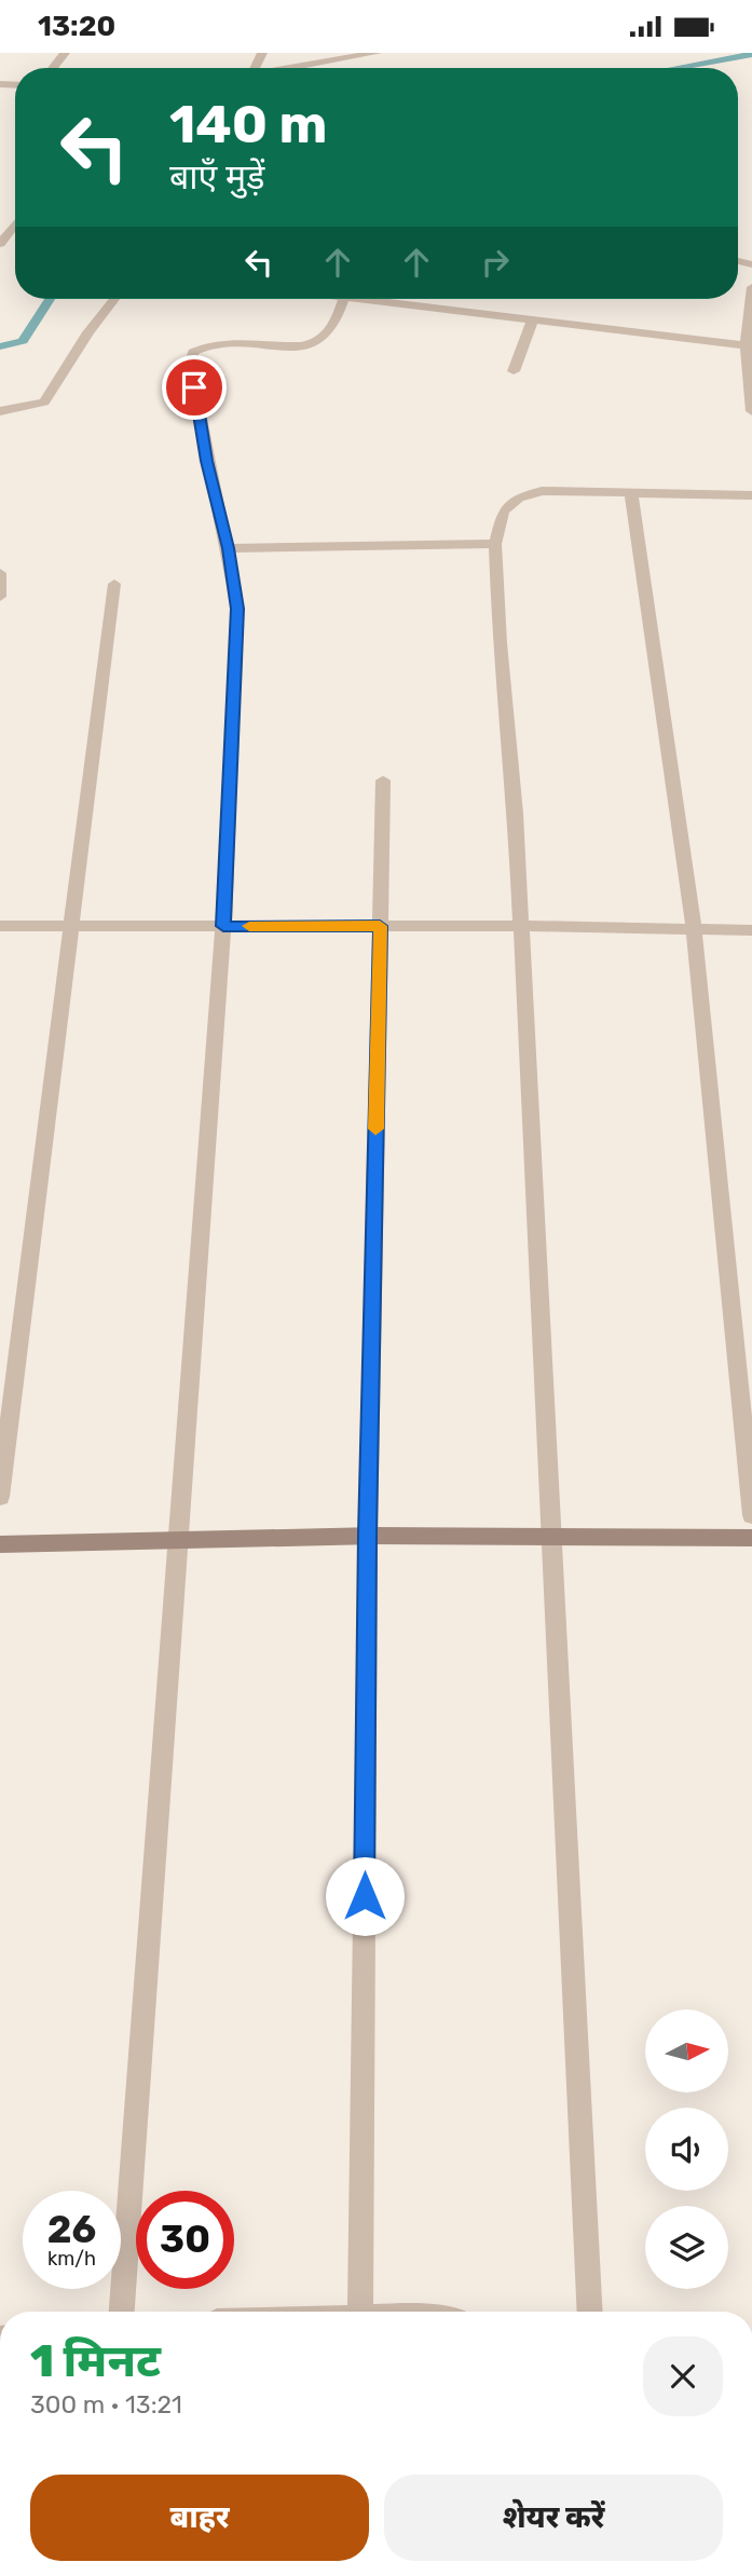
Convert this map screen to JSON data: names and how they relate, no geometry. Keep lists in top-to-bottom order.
{
  "north": "right",
  "page": {
    "status": "13:20",
    "turn": ["140 m", "बाएँ मुड़ें"],
    "speed": "26 km/h",
    "limit": "30",
    "heading": ["1 मिनट", "300 m · 13:21"],
    "buttons": ["बाहर", "शेयर करें"]
  }
}
